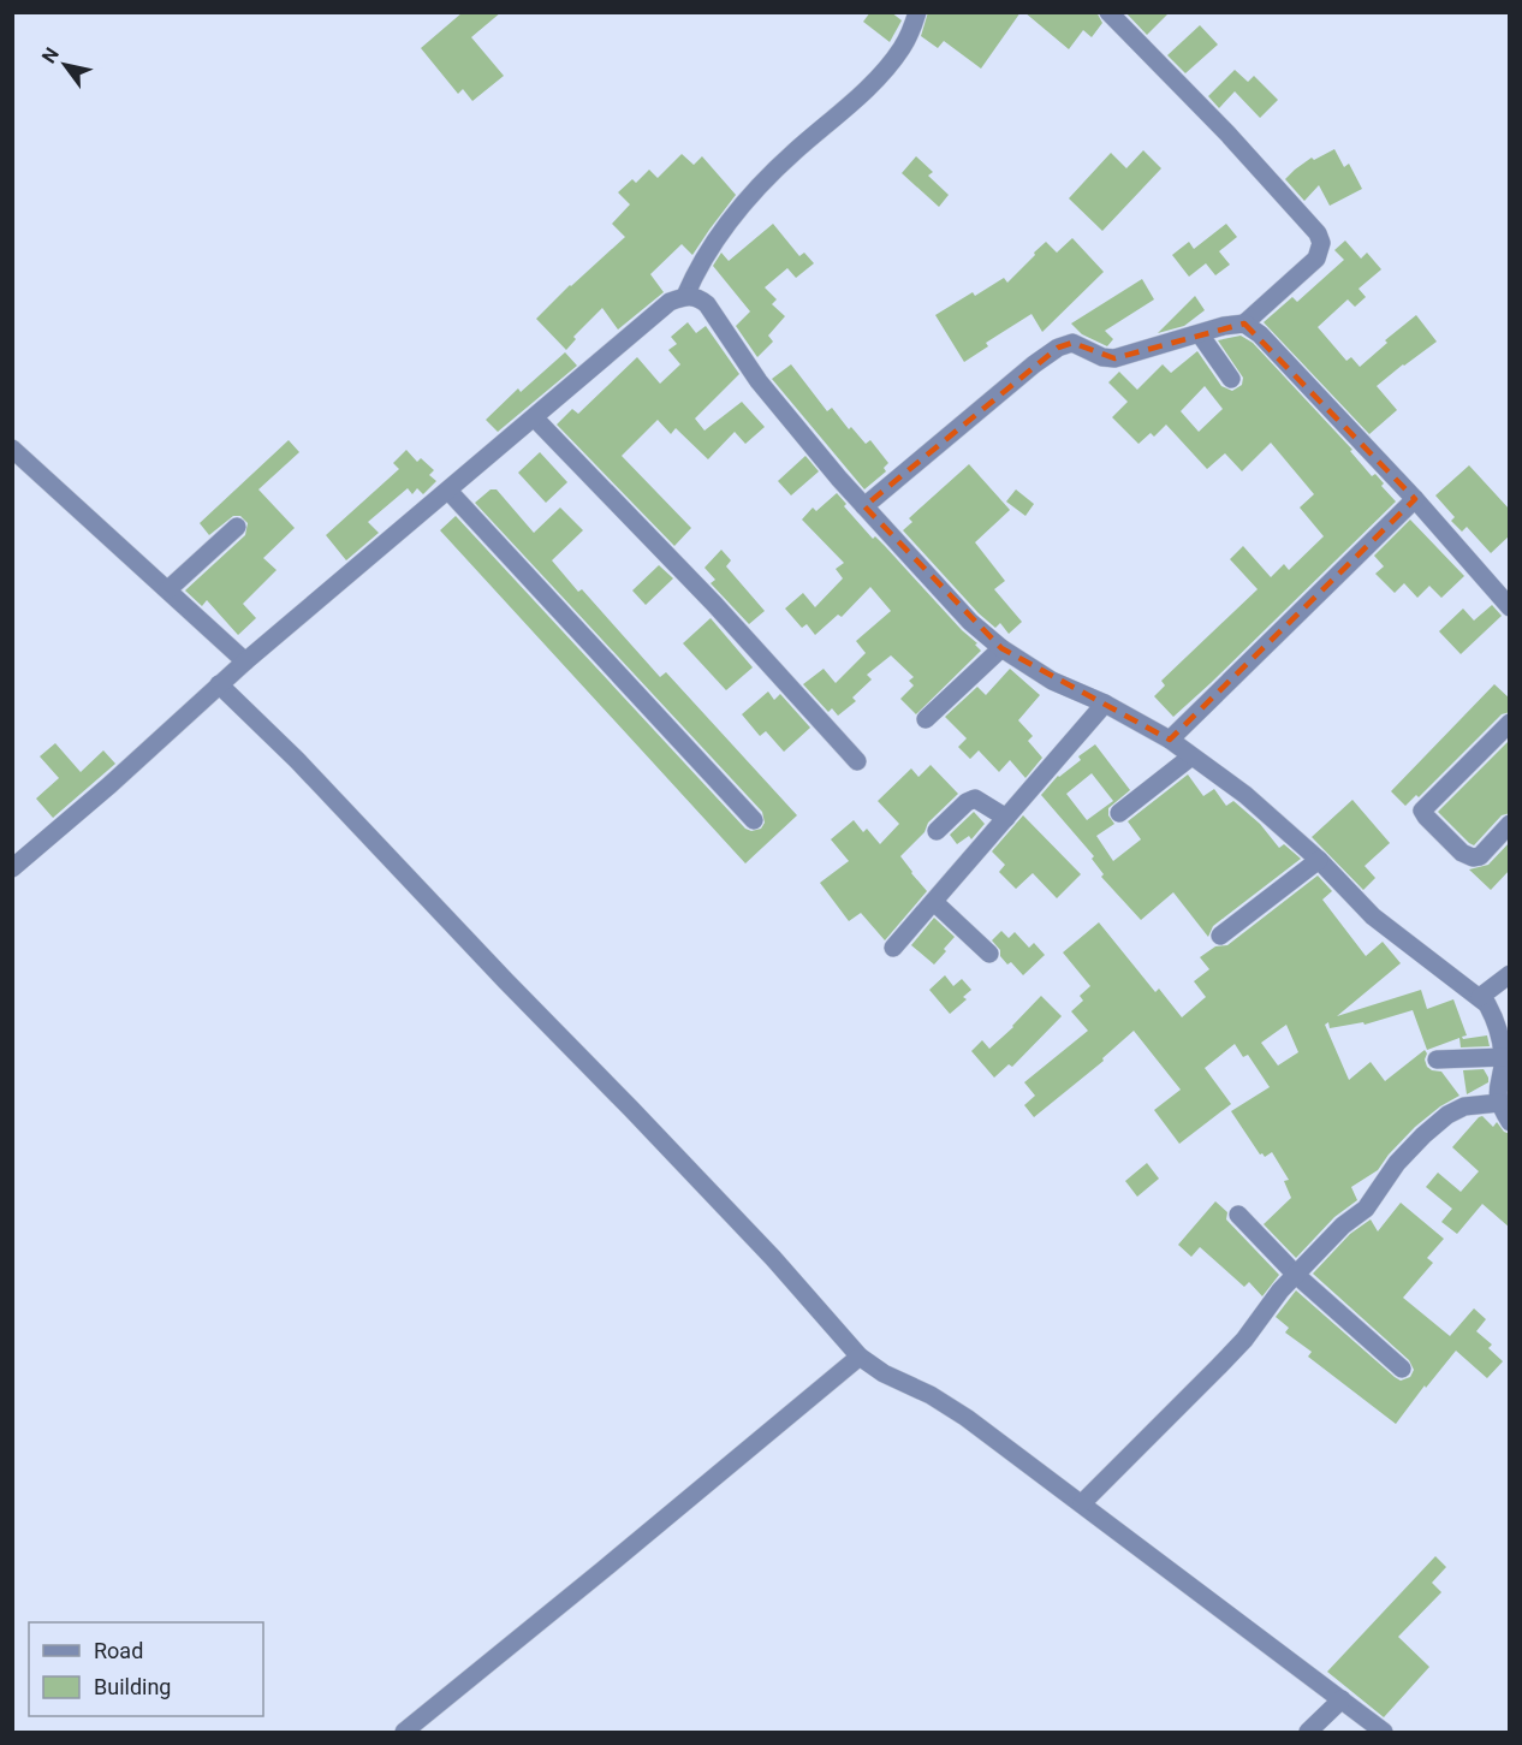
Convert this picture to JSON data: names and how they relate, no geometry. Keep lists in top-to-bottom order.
{
  "legend": ["Road", "Building"],
  "north": "top left"
}
